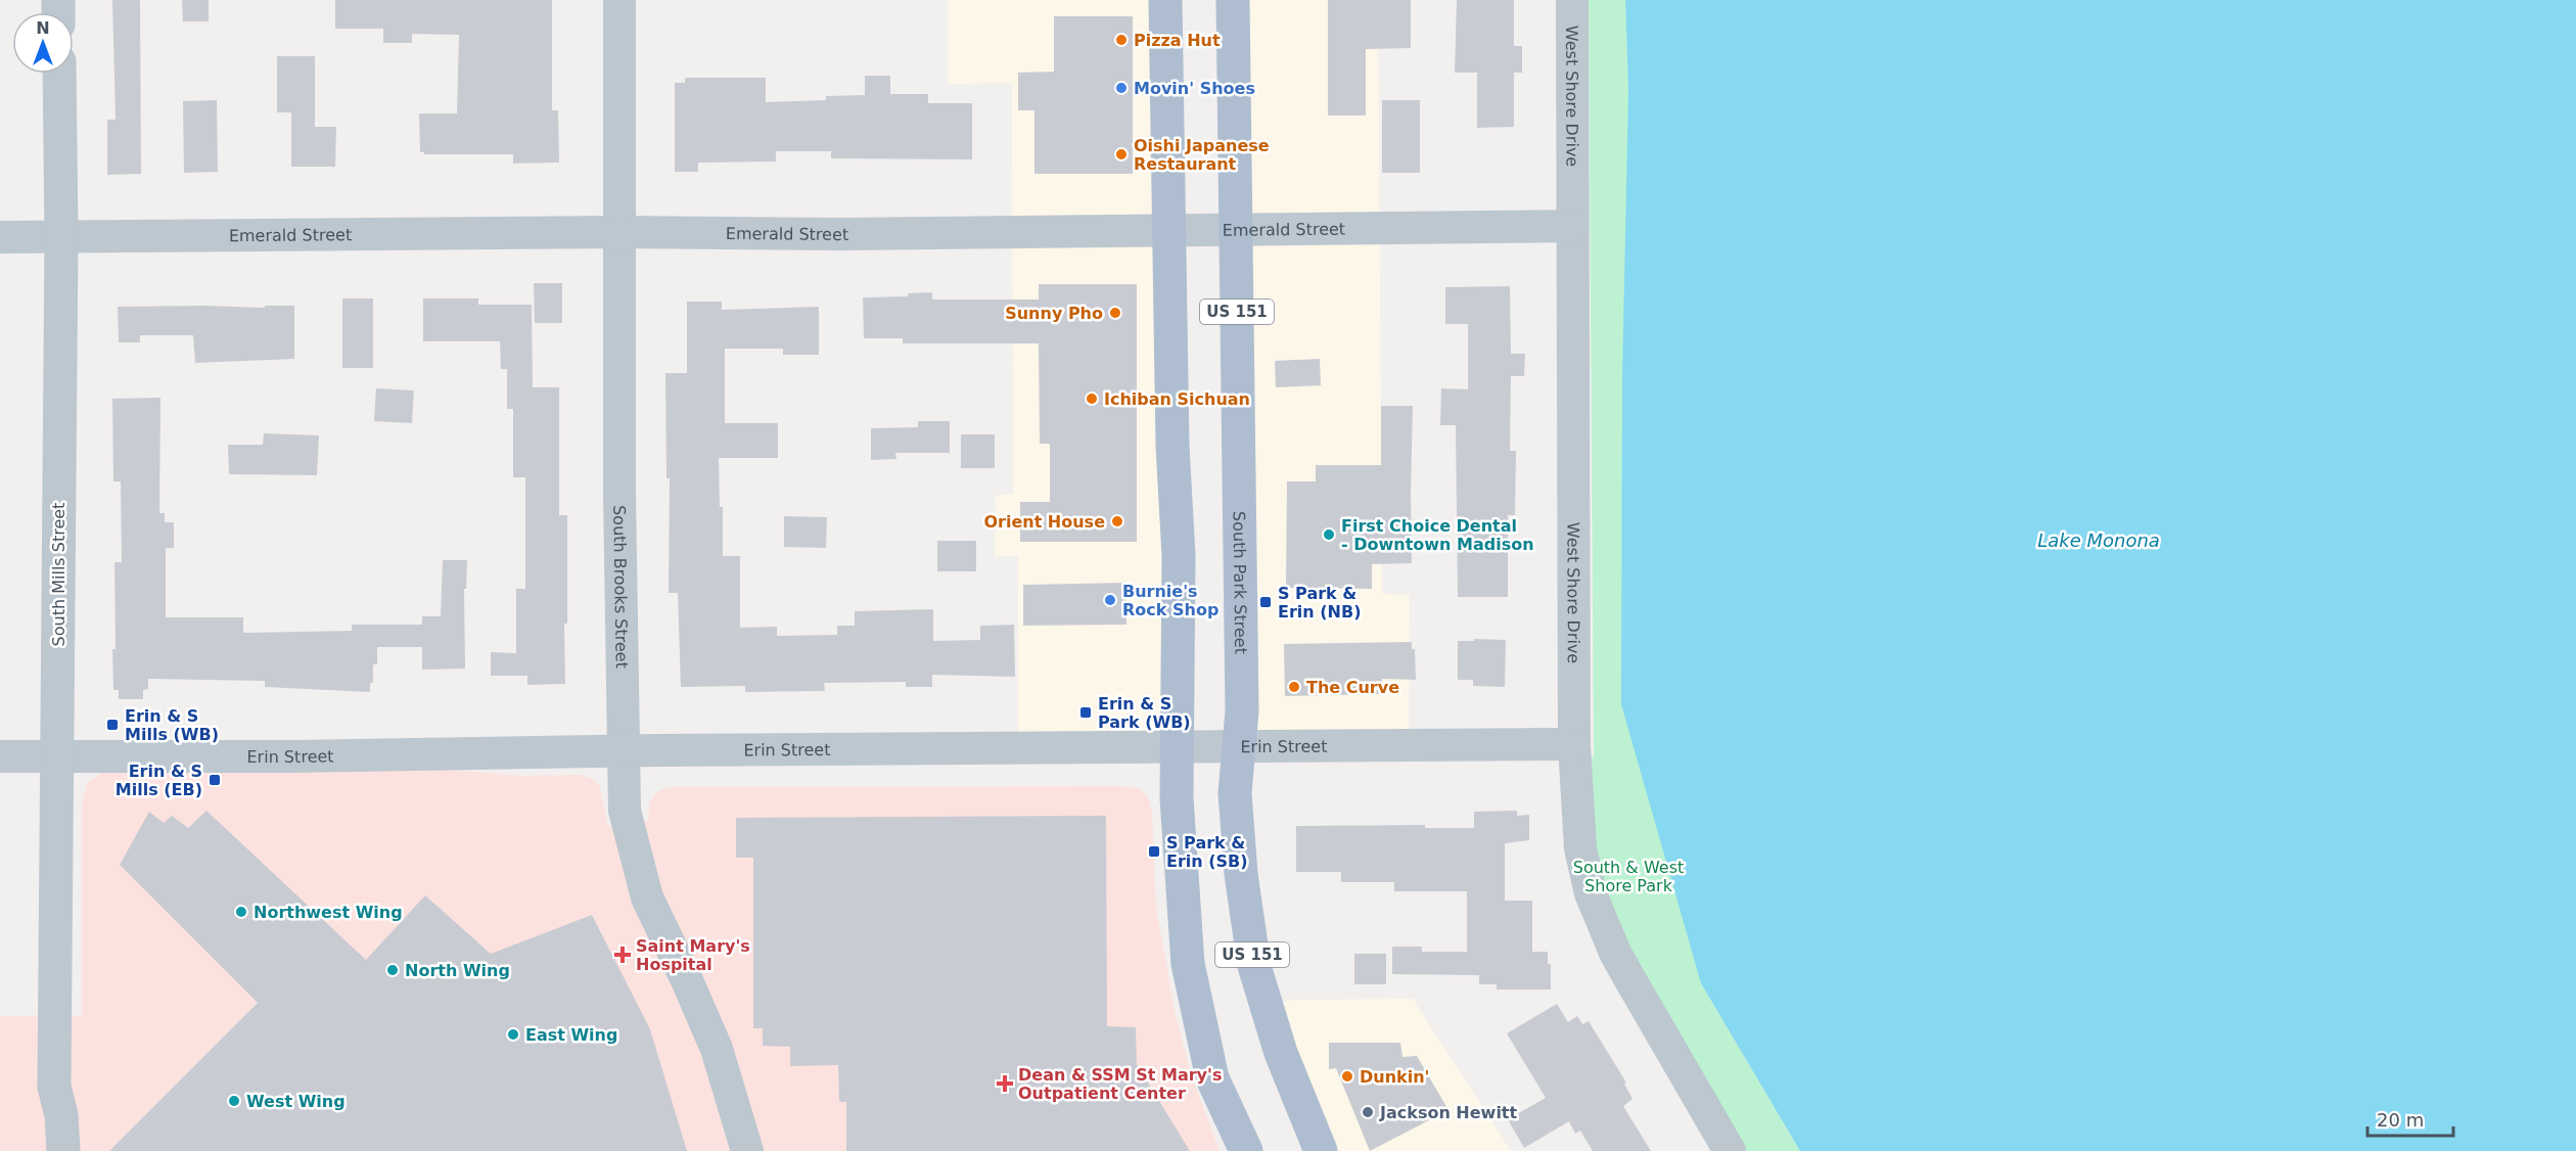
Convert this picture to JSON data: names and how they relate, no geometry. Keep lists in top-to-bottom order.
{
  "streets": {
    "main road": ["US 151", "South Park Street"],
    "street": [
      "West Shore Drive",
      "Emerald Street",
      "South Mills Street",
      "South Brooks Street",
      "Erin Street"
    ]
  },
  "crossings": [
    ["West Shore Drive", "Emerald Street"],
    ["West Shore Drive", "Erin Street"],
    ["Emerald Street", "South Mills Street"],
    ["Emerald Street", "South Park Street"],
    ["Emerald Street", "South Brooks Street"],
    ["South Mills Street", "Erin Street"],
    ["South Park Street", "Erin Street"],
    ["South Brooks Street", "Erin Street"]
  ],
  "water": ["Lake Monona"],
  "parks": ["South & West Shore Park"],
  "places": {
    "other": [
      "Pizza Hut",
      "Movin' Shoes",
      "Oishi Japanese Restaurant",
      "Sunny Pho",
      "Ichiban Sichuan",
      "Orient House",
      "First Choice Dental - Downtown Madison",
      "Burnie's Rock Shop",
      "The Curve",
      "Northwest Wing",
      "North Wing",
      "East Wing",
      "Dunkin'",
      "West Wing",
      "Jackson Hewitt"
    ],
    "transit": [
      "S Park & Erin (NB)",
      "Erin & S Park (WB)",
      "Erin & S Mills (WB)",
      "Erin & S Mills (EB)",
      "S Park & Erin (SB)"
    ],
    "health": ["Saint Mary's Hospital", "Dean & SSM St Mary's Outpatient Center"]
  },
  "scale_bar": "20 m",
  "north": "top"
}
